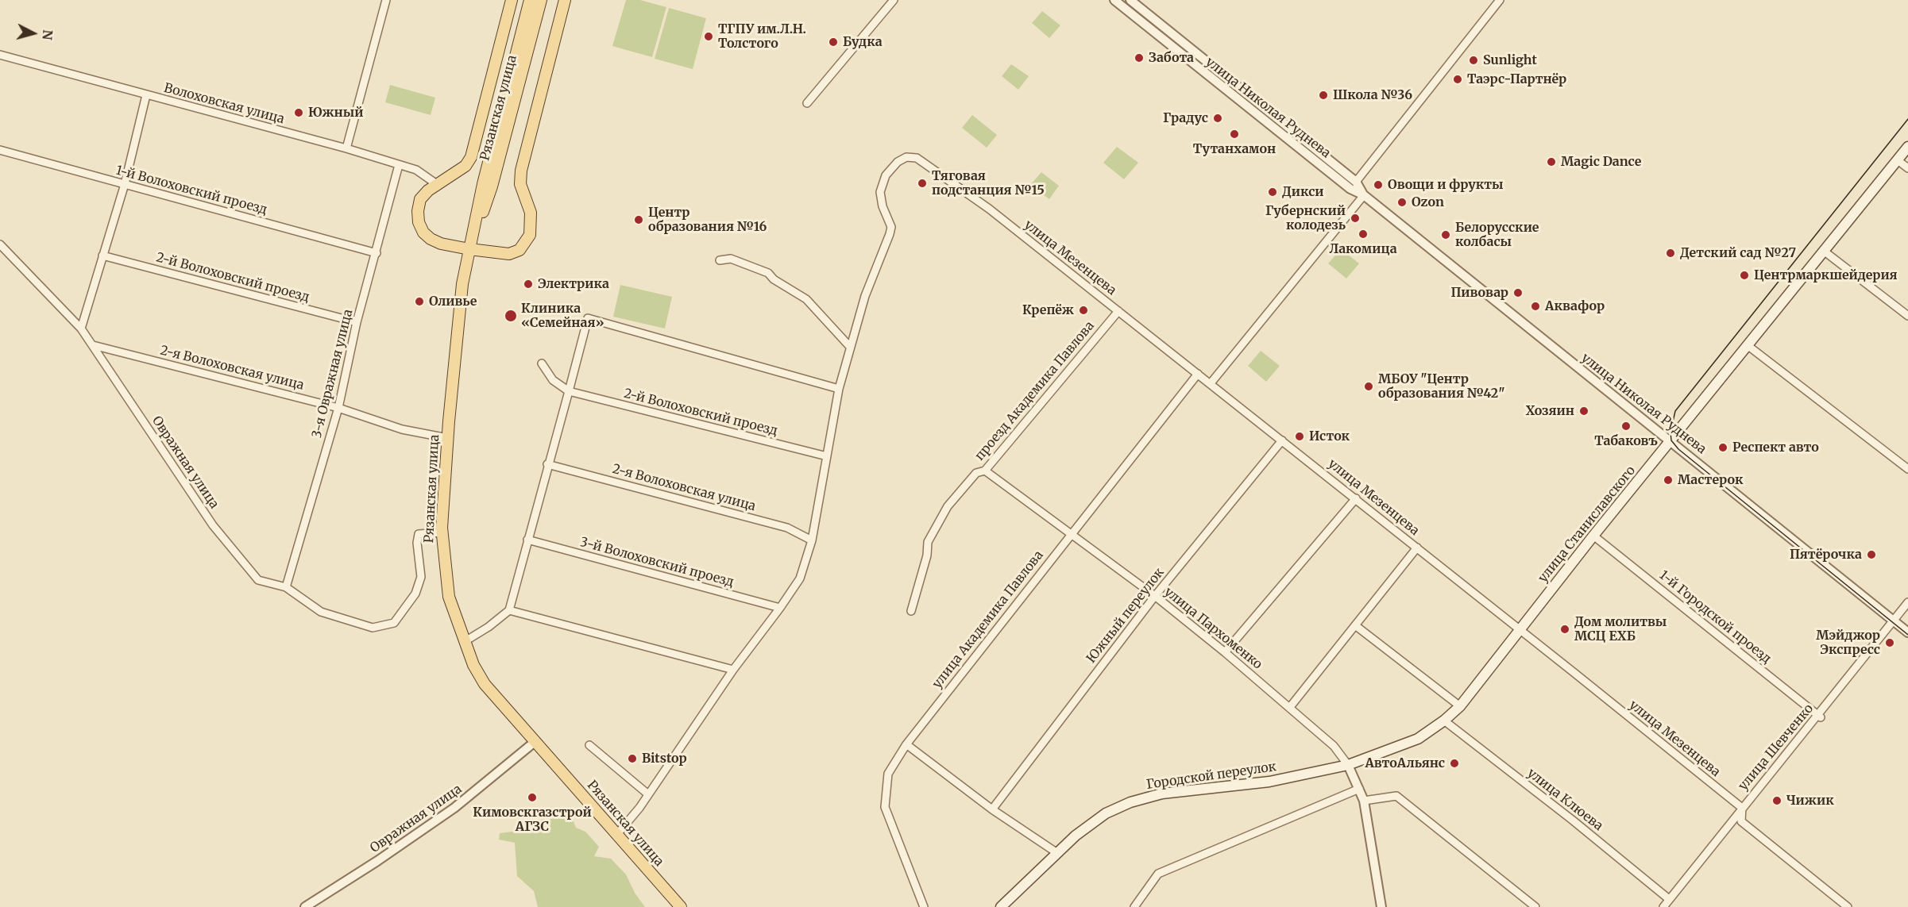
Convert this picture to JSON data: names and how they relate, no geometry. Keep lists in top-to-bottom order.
{
  "streets": {
    "main road": ["Рязанская улица", "улица Станиславского", "Городской переулок"],
    "street": [
      "Волоховская улица",
      "улица Николая Руднева",
      "1-й Волоховский проезд",
      "улица Мезенцева",
      "2-й Волоховский проезд",
      "2-я Волоховская улица",
      "3-я Овражная улица",
      "проезд Академика Павлова",
      "Овражная улица",
      "3-й Волоховский проезд",
      "Южный переулок",
      "1-й Городской проезд",
      "улица Академика Павлова",
      "улица Пархоменко",
      "улица Шевченко",
      "улица Клюева"
    ]
  },
  "crossings": [
    ["Волоховская улица", "3-я Овражная улица"],
    ["Рязанская улица", "2-я Волоховская улица"],
    ["Рязанская улица", "Овражная улица"],
    ["улица Николая Руднева", "улица Станиславского"],
    ["улица Николая Руднева", "улица Шевченко"],
    ["1-й Волоховский проезд", "3-я Овражная улица"],
    ["улица Мезенцева", "проезд Академика Павлова"],
    ["улица Мезенцева", "улица Станиславского"],
    ["улица Мезенцева", "Южный переулок"],
    ["улица Мезенцева", "улица Академика Павлова"],
    ["улица Мезенцева", "улица Шевченко"],
    ["2-й Волоховский проезд", "3-я Овражная улица"],
    ["2-я Волоховская улица", "3-я Овражная улица"],
    ["2-я Волоховская улица", "Овражная улица"],
    ["3-я Овражная улица", "Овражная улица"],
    ["проезд Академика Павлова", "улица Пархоменко"],
    ["улица Станиславского", "1-й Городской проезд"],
    ["улица Станиславского", "улица Пархоменко"],
    ["улица Станиславского", "Городской переулок"],
    ["улица Станиславского", "улица Клюева"],
    ["Южный переулок", "улица Пархоменко"],
    ["1-й Городской проезд", "улица Шевченко"],
    ["улица Академика Павлова", "улица Пархоменко"],
    ["улица Пархоменко", "Городской переулок"],
    ["улица Шевченко", "улица Клюева"]
  ],
  "places": [
    "ТГПУ им.Л.Н. Толстого",
    "Будка",
    "Забота",
    "Sunlight",
    "Таэрс-Партнёр",
    "Школа №36",
    "Южный",
    "Градус",
    "Тутанхамон",
    "Magic Dance",
    "Тяговая подстанция №15",
    "Овощи и фрукты",
    "Дикси",
    "Ozon",
    "Губернский колодезь",
    "Центр образования №16",
    "Лакомица",
    "Белорусские колбасы",
    "Детский сад №27",
    "Центрмаркшейдерия",
    "Электрика",
    "Пивовар",
    "Оливье",
    "Аквафор",
    "Крепёж",
    "Клиника «Семейная»",
    "МБОУ \"Центр образования №42\"",
    "Хозяин",
    "Табаковъ",
    "Исток",
    "Респект авто",
    "Мастерок",
    "Пятёрочка",
    "Дом молитвы МСЦ ЕХБ",
    "Мэйджор Экспресс",
    "Bitstop",
    "АвтоАльянс",
    "Кимовскгазстрой АГЗС",
    "Чижик"
  ],
  "north": "right"
}
